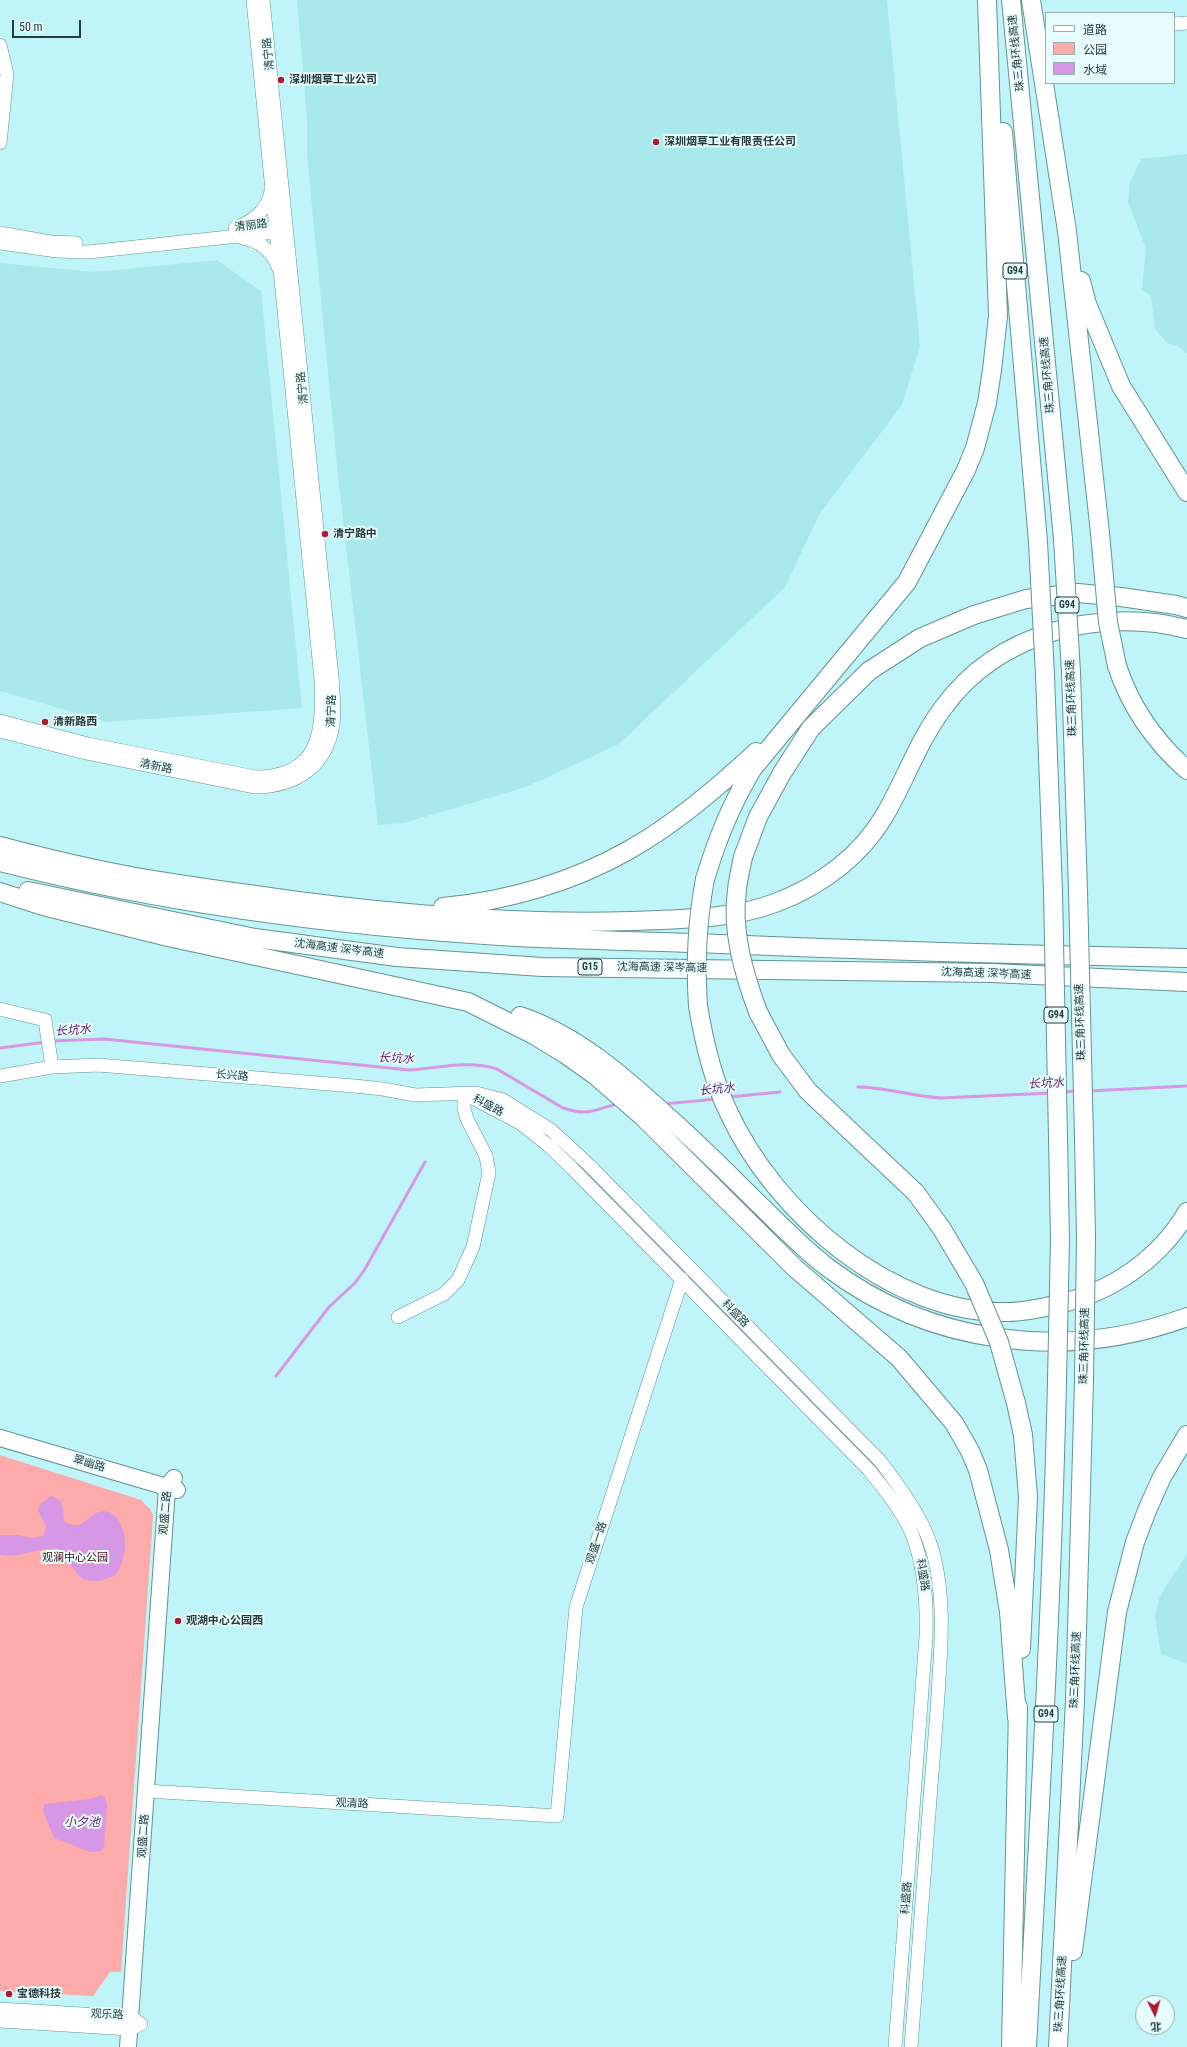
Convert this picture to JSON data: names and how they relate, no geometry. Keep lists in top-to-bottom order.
{
  "streets": {
    "highway": [
      "珠三角环线高速",
      "G94",
      "沈海高速 深岑高速",
      "G15"
    ],
    "main road": ["翠幽路", "观盛二路"],
    "street": [
      "清宁路",
      "清丽路",
      "清新路",
      "长兴路",
      "科盛路",
      "观盛一路",
      "观清路",
      "观乐路"
    ]
  },
  "crossings": [
    ["清宁路", "清丽路"],
    ["清宁路", "清新路"],
    ["长兴路", "科盛路"],
    ["科盛路", "观盛一路"],
    ["翠幽路", "观盛二路"],
    ["观盛二路", "观清路"],
    ["观盛二路", "观乐路"],
    ["观盛一路", "观清路"]
  ],
  "water": ["长坑水", "小夕池"],
  "parks": ["观澜中心公园"],
  "places": [
    "深圳烟草工业公司",
    "深圳烟草工业有限责任公司",
    "清宁路中",
    "清新路西",
    "观湖中心公园西",
    "宝德科技"
  ],
  "legend": ["道路", "公园", "水域"],
  "scale_bar": "50 m",
  "north": "bottom"
}
